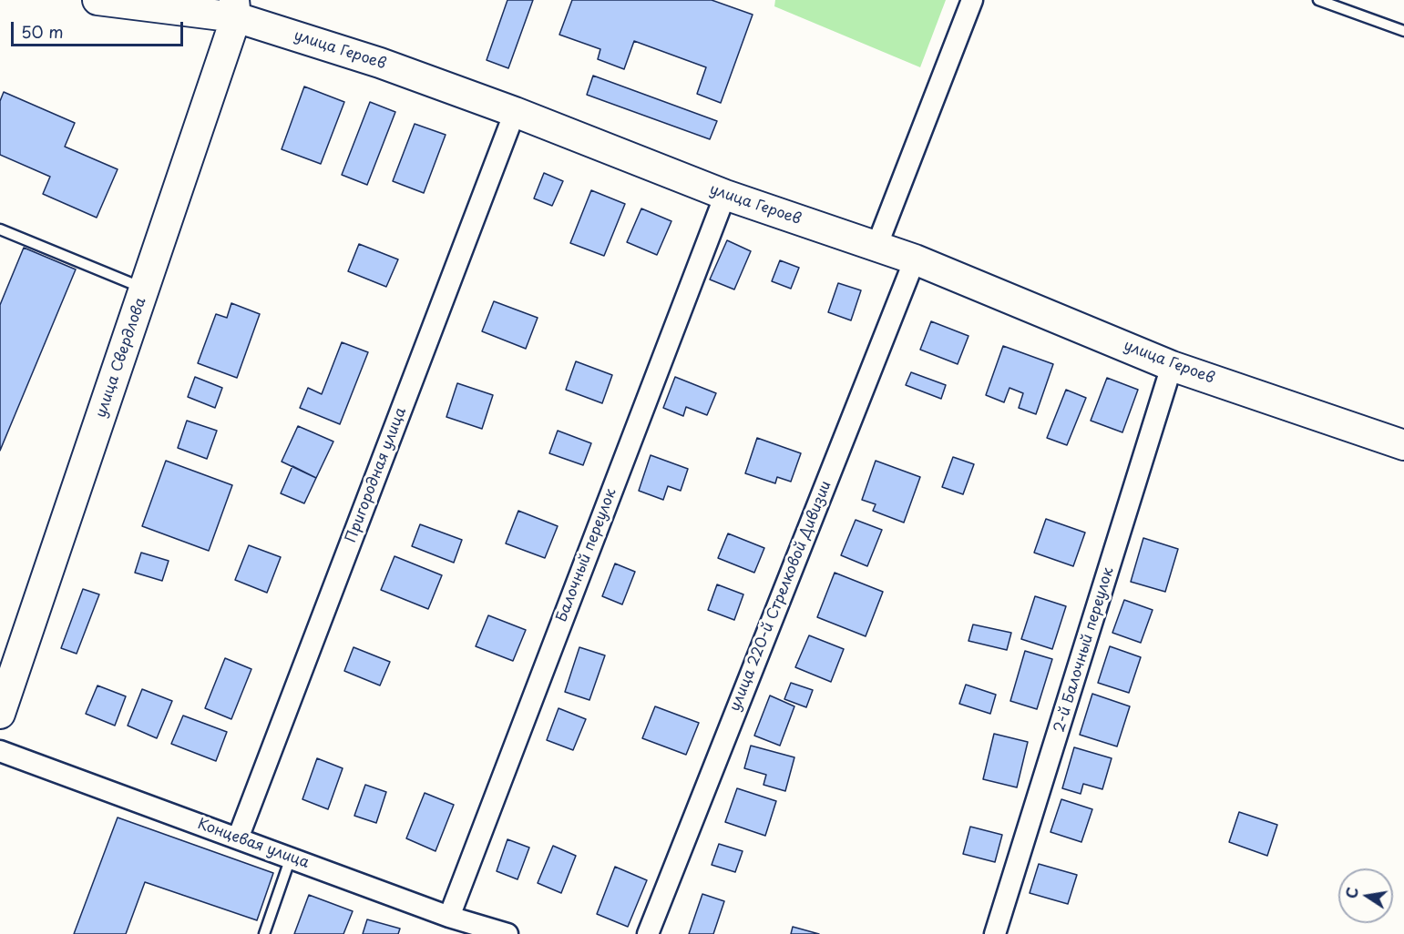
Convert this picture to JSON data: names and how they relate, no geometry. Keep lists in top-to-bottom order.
{
  "streets": {
    "street": [
      "улица Героев",
      "улица Свердлова",
      "Пригородная улица",
      "Балочный переулок",
      "улица 220-й Стрелковой Дивизии",
      "2-й Балочный переулок",
      "Концевая улица"
    ]
  },
  "crossings": [
    ["улица Героев", "улица Свердлова"],
    ["улица Героев", "Пригородная улица"],
    ["улица Героев", "Балочный переулок"],
    ["улица Героев", "улица 220-й Стрелковой Дивизии"],
    ["улица Героев", "2-й Балочный переулок"],
    ["Пригородная улица", "Концевая улица"],
    ["Балочный переулок", "Концевая улица"]
  ],
  "scale_bar": "50 m",
  "north": "left"
}
